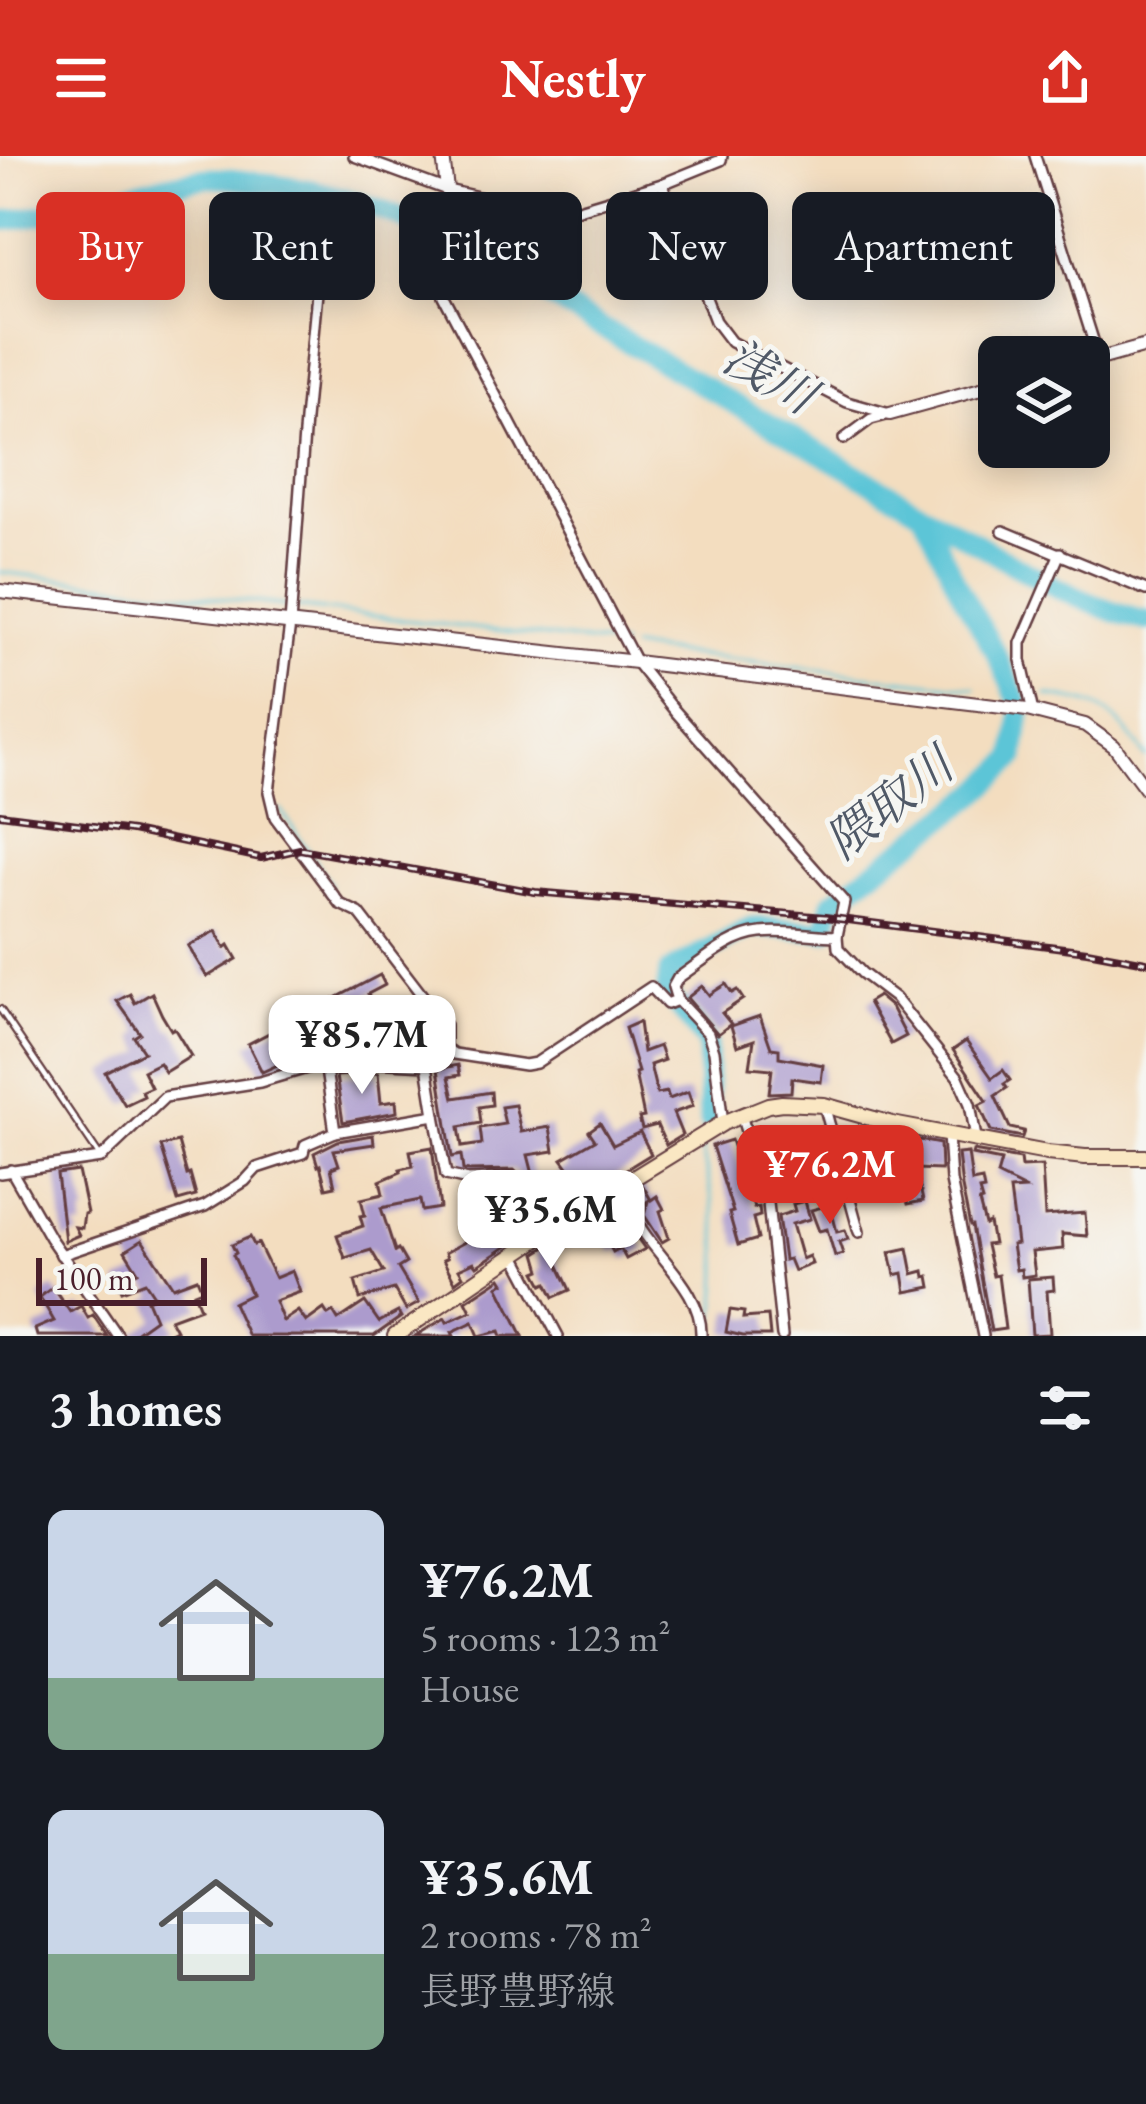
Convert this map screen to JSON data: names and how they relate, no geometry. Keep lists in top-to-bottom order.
{
  "water": ["浅川", "隈取川"],
  "scale_bar": "100 m",
  "page": {
    "header": "Nestly",
    "chip": [
      "Buy",
      "Rent",
      "Filters",
      "New",
      "Apartment"
    ],
    "price": ["¥85.7M", "¥76.2M", "¥35.6M"],
    "scale": "100 m",
    "heading": "3 homes",
    "list": [
      {
        "name": "¥76.2M",
        "note": "5 rooms · 123 m² · House"
      },
      {
        "name": "¥35.6M",
        "note": "2 rooms · 78 m² · 長野豊野線"
      }
    ]
  }
}
